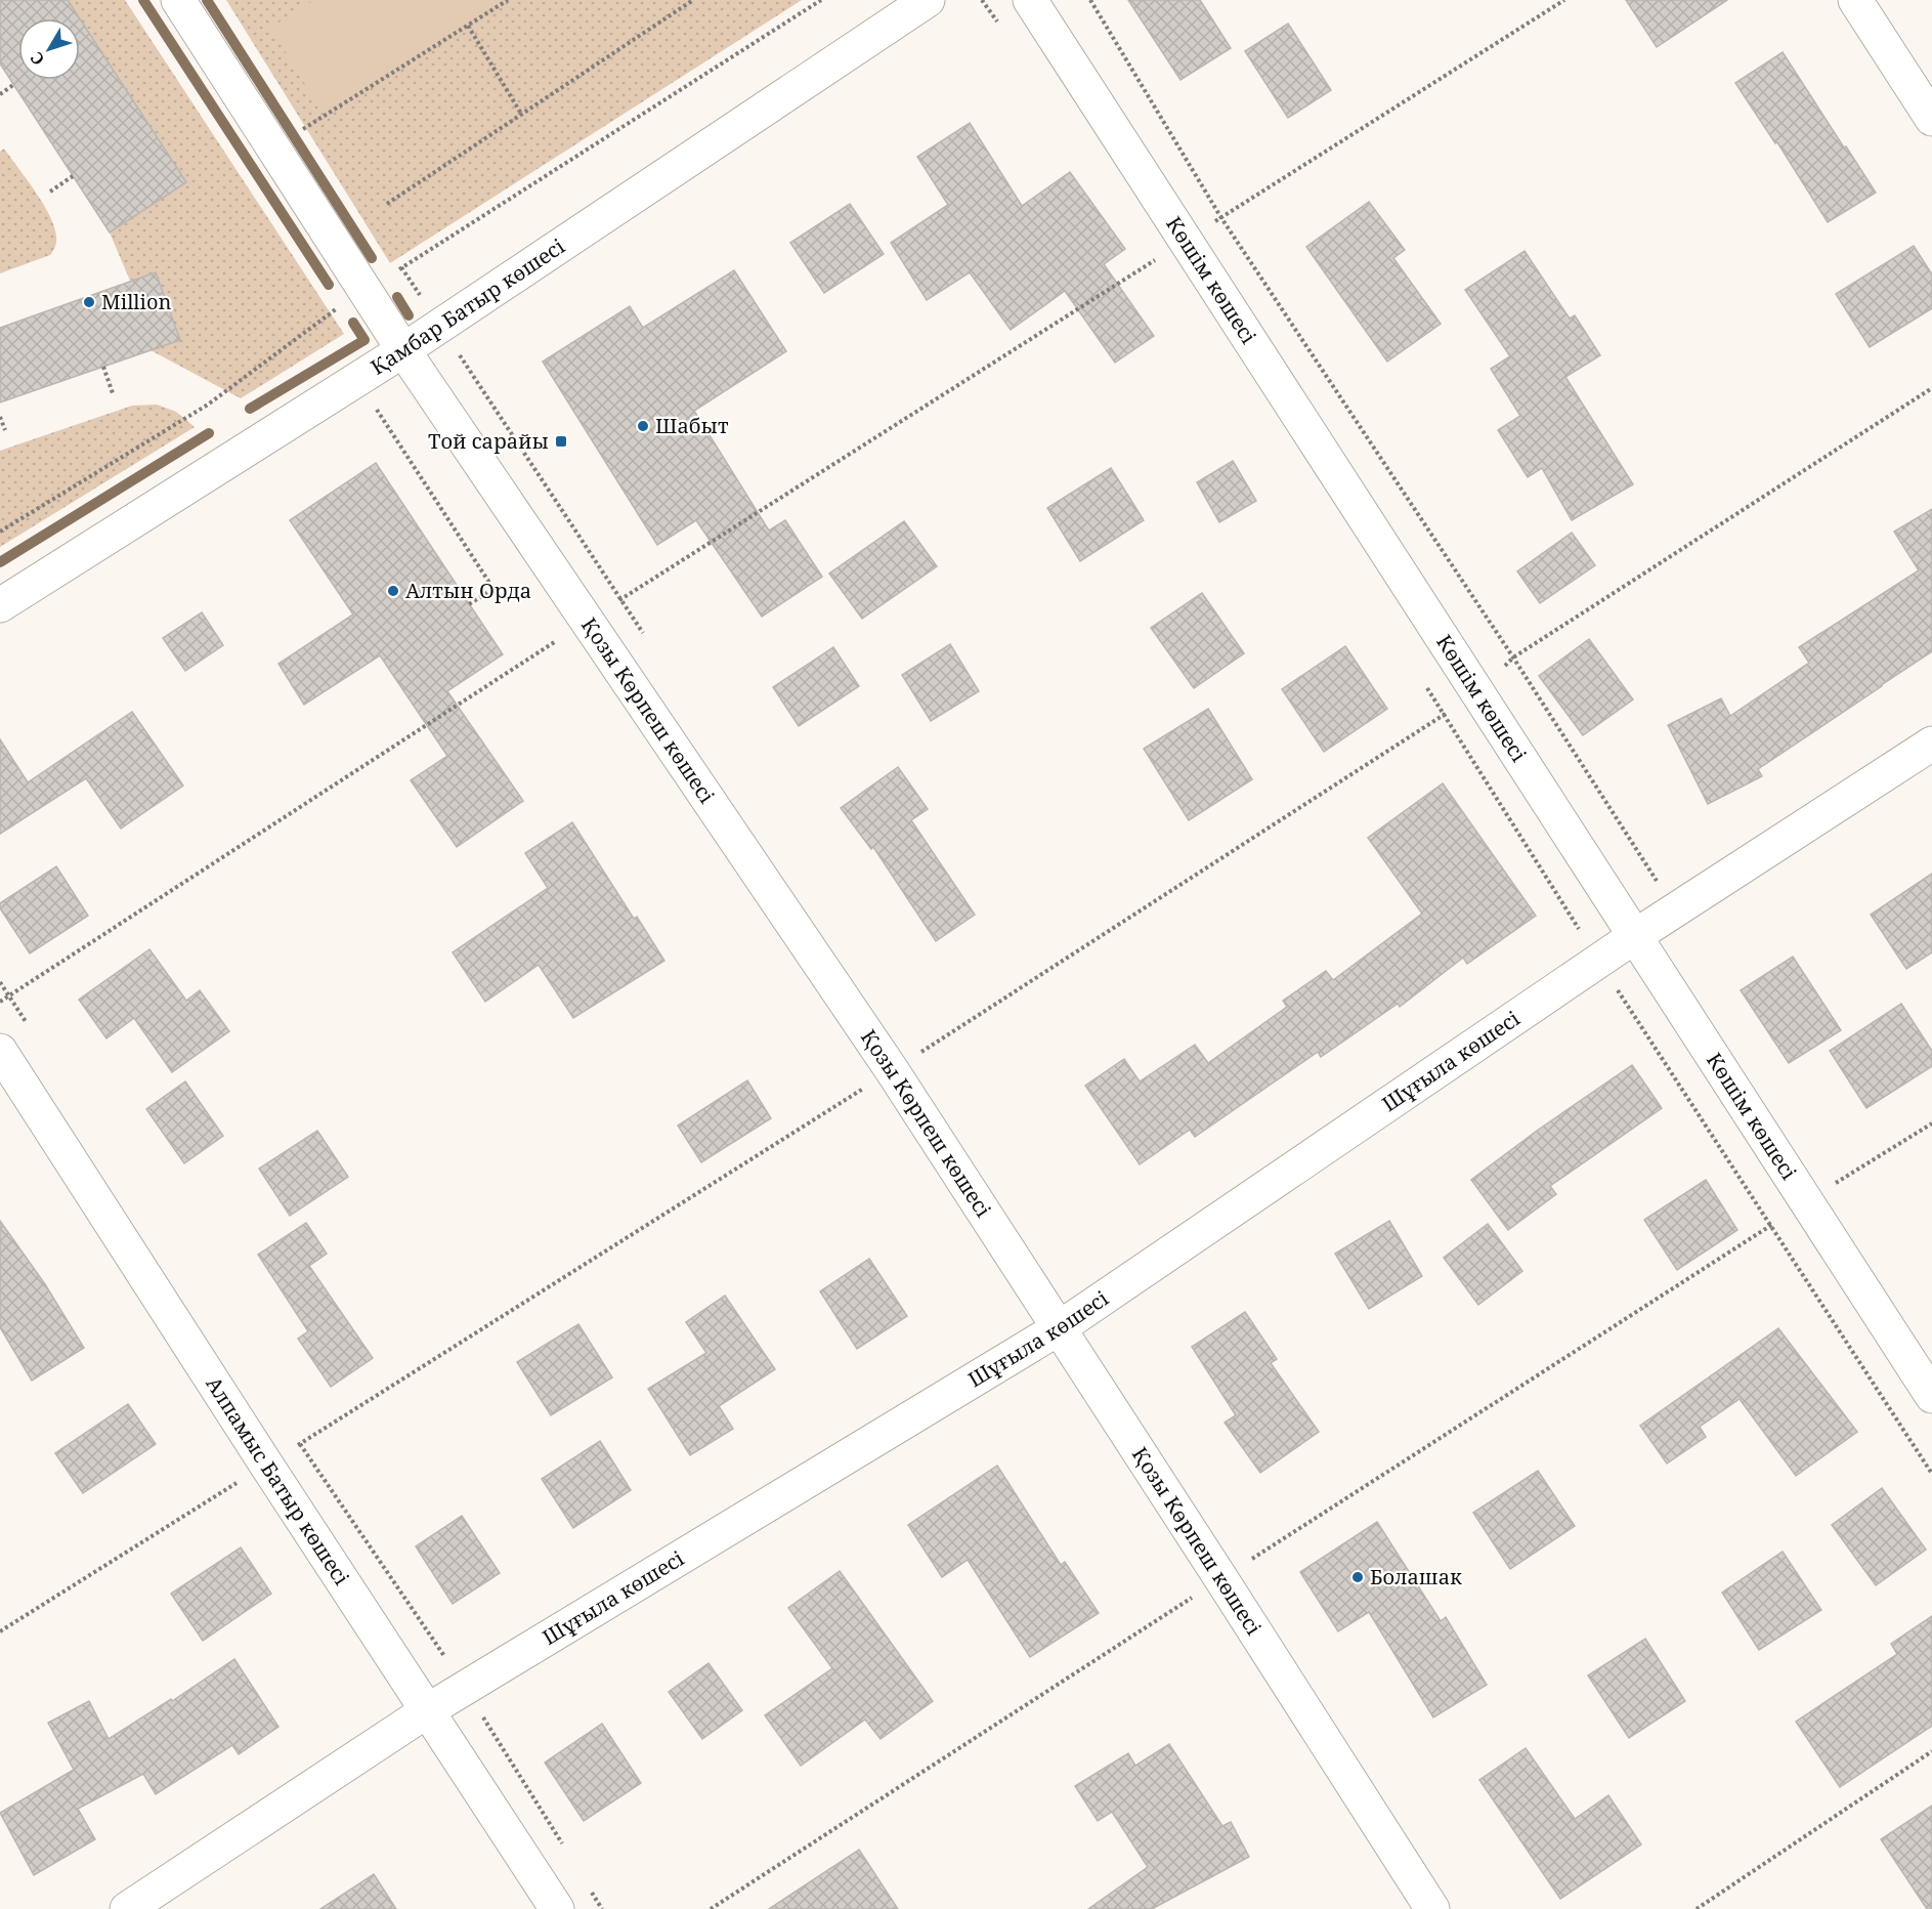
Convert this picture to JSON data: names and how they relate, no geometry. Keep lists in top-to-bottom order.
{
  "streets": {
    "street": [
      "Көшім көшесі",
      "Қамбар Батыр көшесі",
      "Қозы Көрпеш көшесі",
      "Шұғыла көшесі",
      "Алпамыс Батыр көшесі"
    ]
  },
  "crossings": [
    ["Көшім көшесі", "Шұғыла көшесі"],
    ["Қамбар Батыр көшесі", "Қозы Көрпеш көшесі"],
    ["Қозы Көрпеш көшесі", "Шұғыла көшесі"],
    ["Шұғыла көшесі", "Алпамыс Батыр көшесі"]
  ],
  "places": {
    "other": [
      "Million",
      "Шабыт",
      "Алтын Орда",
      "Болашак"
    ],
    "transit": ["Той сарайы"]
  },
  "north": "bottom left"
}
